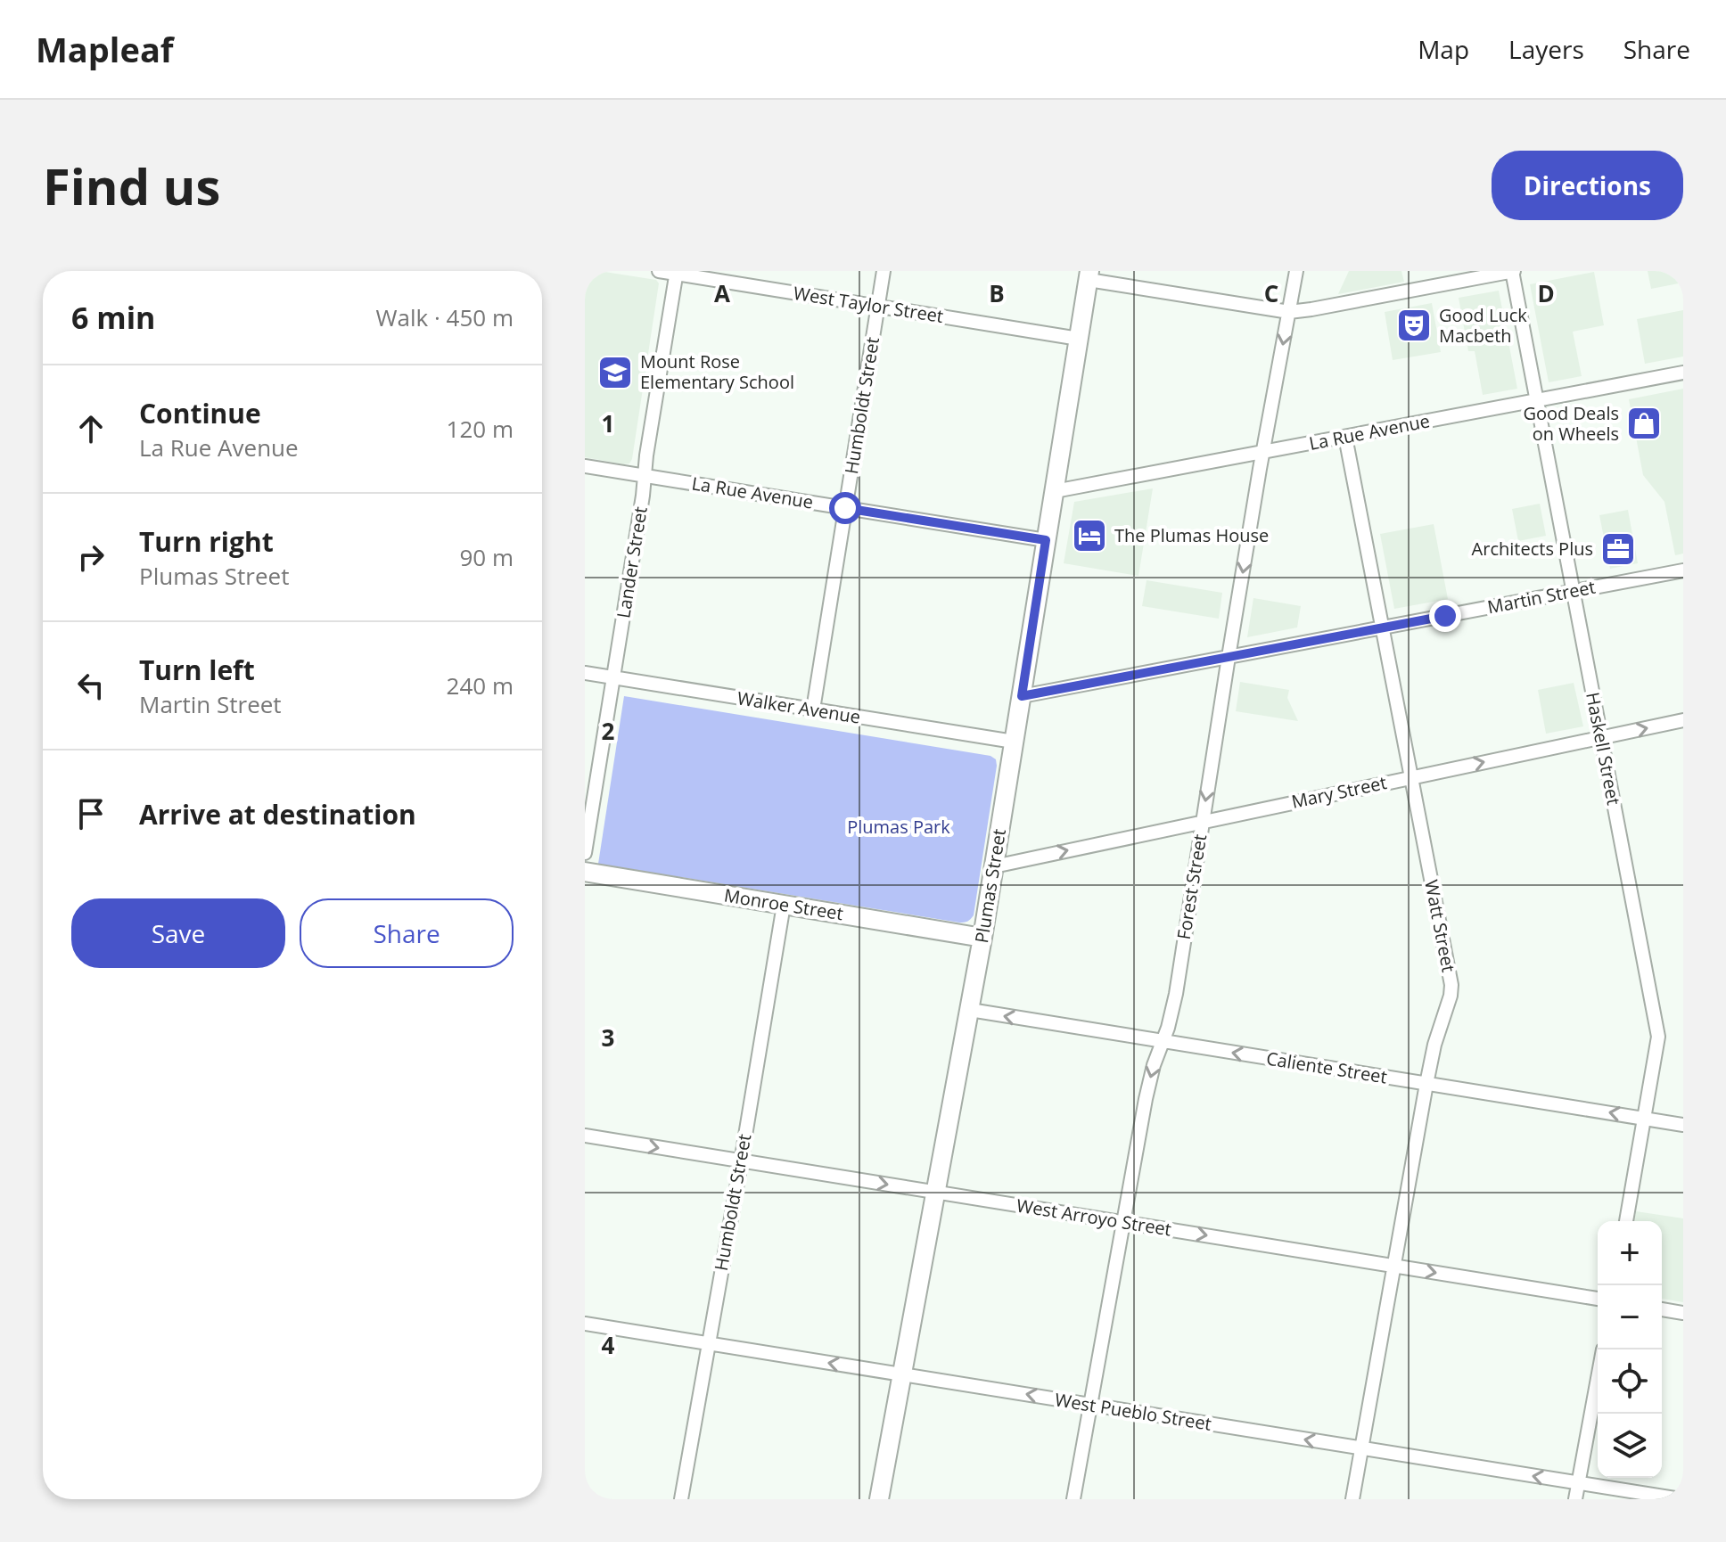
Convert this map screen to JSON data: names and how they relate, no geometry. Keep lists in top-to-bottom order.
{
  "streets": {
    "street": [
      "West Taylor Street",
      "Humboldt Street",
      "La Rue Avenue",
      "Lander Street",
      "Martin Street",
      "Walker Avenue",
      "Haskell Street",
      "Mary Street",
      "Plumas Street",
      "Forest Street",
      "Monroe Street",
      "Watt Street",
      "Caliente Street",
      "West Arroyo Street",
      "West Pueblo Street"
    ]
  },
  "crossings": [
    ["West Taylor Street", "Humboldt Street"],
    ["West Taylor Street", "Lander Street"],
    ["West Taylor Street", "Plumas Street"],
    ["Humboldt Street", "La Rue Avenue"],
    ["Humboldt Street", "Walker Avenue"],
    ["Humboldt Street", "Monroe Street"],
    ["Humboldt Street", "West Arroyo Street"],
    ["Humboldt Street", "West Pueblo Street"],
    ["La Rue Avenue", "Lander Street"],
    ["La Rue Avenue", "Haskell Street"],
    ["La Rue Avenue", "Plumas Street"],
    ["La Rue Avenue", "Forest Street"],
    ["La Rue Avenue", "Watt Street"],
    ["Lander Street", "Walker Avenue"],
    ["Martin Street", "Haskell Street"],
    ["Martin Street", "Plumas Street"],
    ["Martin Street", "Forest Street"],
    ["Martin Street", "Watt Street"],
    ["Walker Avenue", "Plumas Street"],
    ["Haskell Street", "Mary Street"],
    ["Haskell Street", "Caliente Street"],
    ["Mary Street", "Plumas Street"],
    ["Mary Street", "Forest Street"],
    ["Mary Street", "Watt Street"],
    ["Plumas Street", "Monroe Street"],
    ["Plumas Street", "Caliente Street"],
    ["Plumas Street", "West Arroyo Street"],
    ["Plumas Street", "West Pueblo Street"],
    ["Forest Street", "Caliente Street"],
    ["Forest Street", "West Arroyo Street"],
    ["Forest Street", "West Pueblo Street"],
    ["Watt Street", "Caliente Street"],
    ["Watt Street", "West Arroyo Street"],
    ["Watt Street", "West Pueblo Street"]
  ],
  "one_way": [
    "Mary Street",
    "Forest Street",
    "Caliente Street",
    "West Arroyo Street",
    "West Pueblo Street"
  ],
  "parks": ["Plumas Park"],
  "places": {
    "theatre": ["Good Luck Macbeth"],
    "school or university": ["Mount Rose Elementary School"],
    "shop": ["Good Deals on Wheels"],
    "hotel": ["The Plumas House"],
    "office": ["Architects Plus"]
  },
  "page": {
    "header": "Mapleaf",
    "nav": ["Map", "Layers", "Share"],
    "buttons": [
      "Directions",
      ["Save", "Share"]
    ],
    "title": "Find us",
    "heading": ["6 min", "Walk · 450 m"],
    "list": [
      ["Continue", "La Rue Avenue", "120 m"],
      ["Turn right", "Plumas Street", "90 m"],
      ["Turn left", "Martin Street", "240 m"],
      "Arrive at destination"
    ],
    "map_buttons": ["+", "−"]
  },
  "grid": {
    "columns": [
      "A",
      "B",
      "C",
      "D"
    ],
    "rows": [
      "1",
      "2",
      "3",
      "4"
    ]
  }
}
